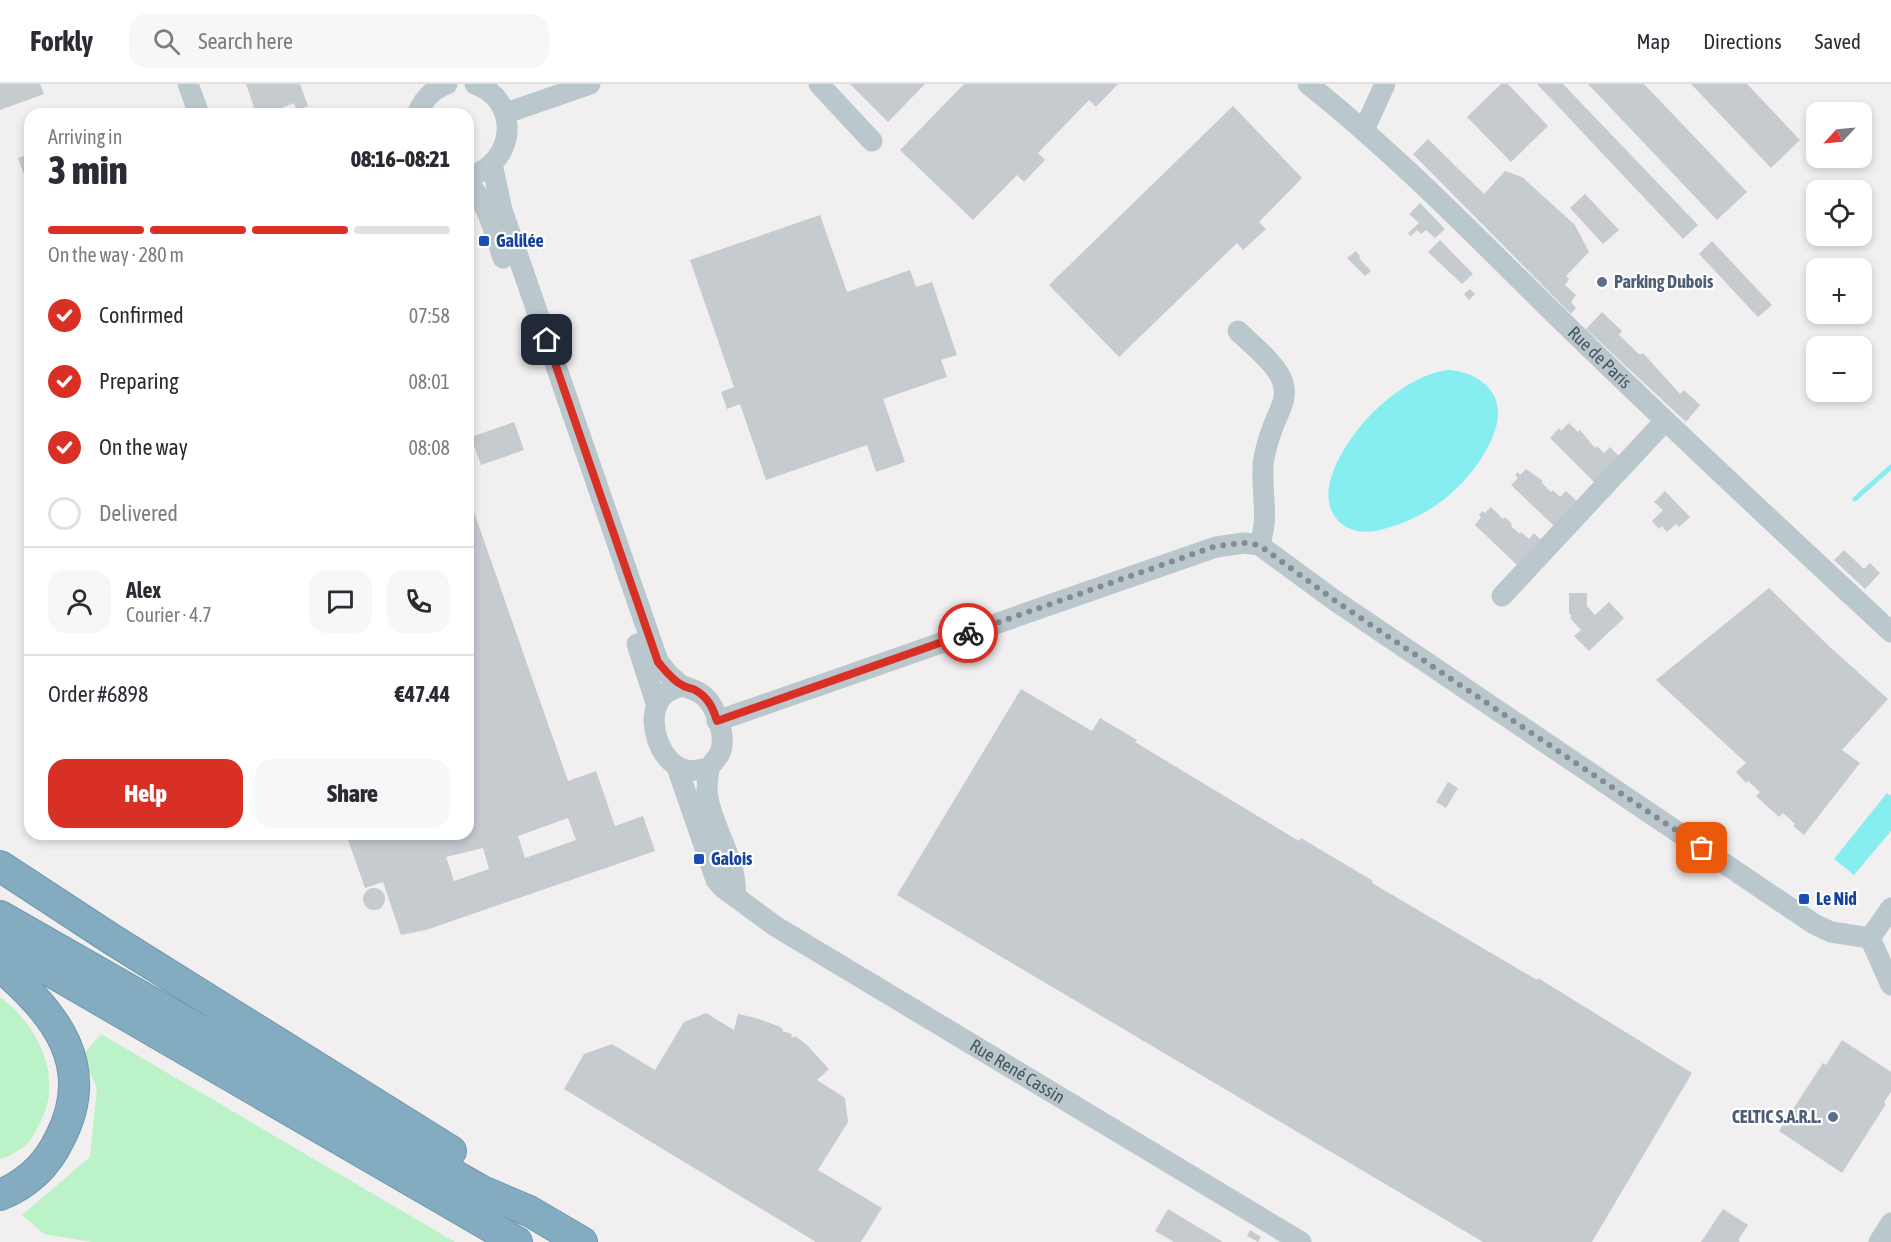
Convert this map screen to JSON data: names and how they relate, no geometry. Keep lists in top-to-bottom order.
{
  "streets": {
    "street": ["Rue de Paris", "Rue René Cassin"]
  },
  "places": {
    "transit": ["Galilée", "Galois", "Le Nid"],
    "other": ["Parking Dubois", "CELTIC S.A.R.L."]
  },
  "north": "bottom left",
  "page": {
    "header": "Forkly",
    "search": "Search here",
    "nav": ["Map", "Directions", "Saved"],
    "map_buttons": ["+", "−"],
    "heading": ["3 min", "Arriving in", "08:16–08:21"],
    "panel": [
      "Alex",
      "Courier · 4.7",
      "Order #6898",
      "€47.44"
    ],
    "bar": "On the way · 280 m",
    "list": [
      ["Confirmed", "07:58"],
      ["Preparing", "08:01"],
      ["On the way", "08:08"],
      "Delivered"
    ],
    "buttons": ["Help", "Share"]
  }
}
